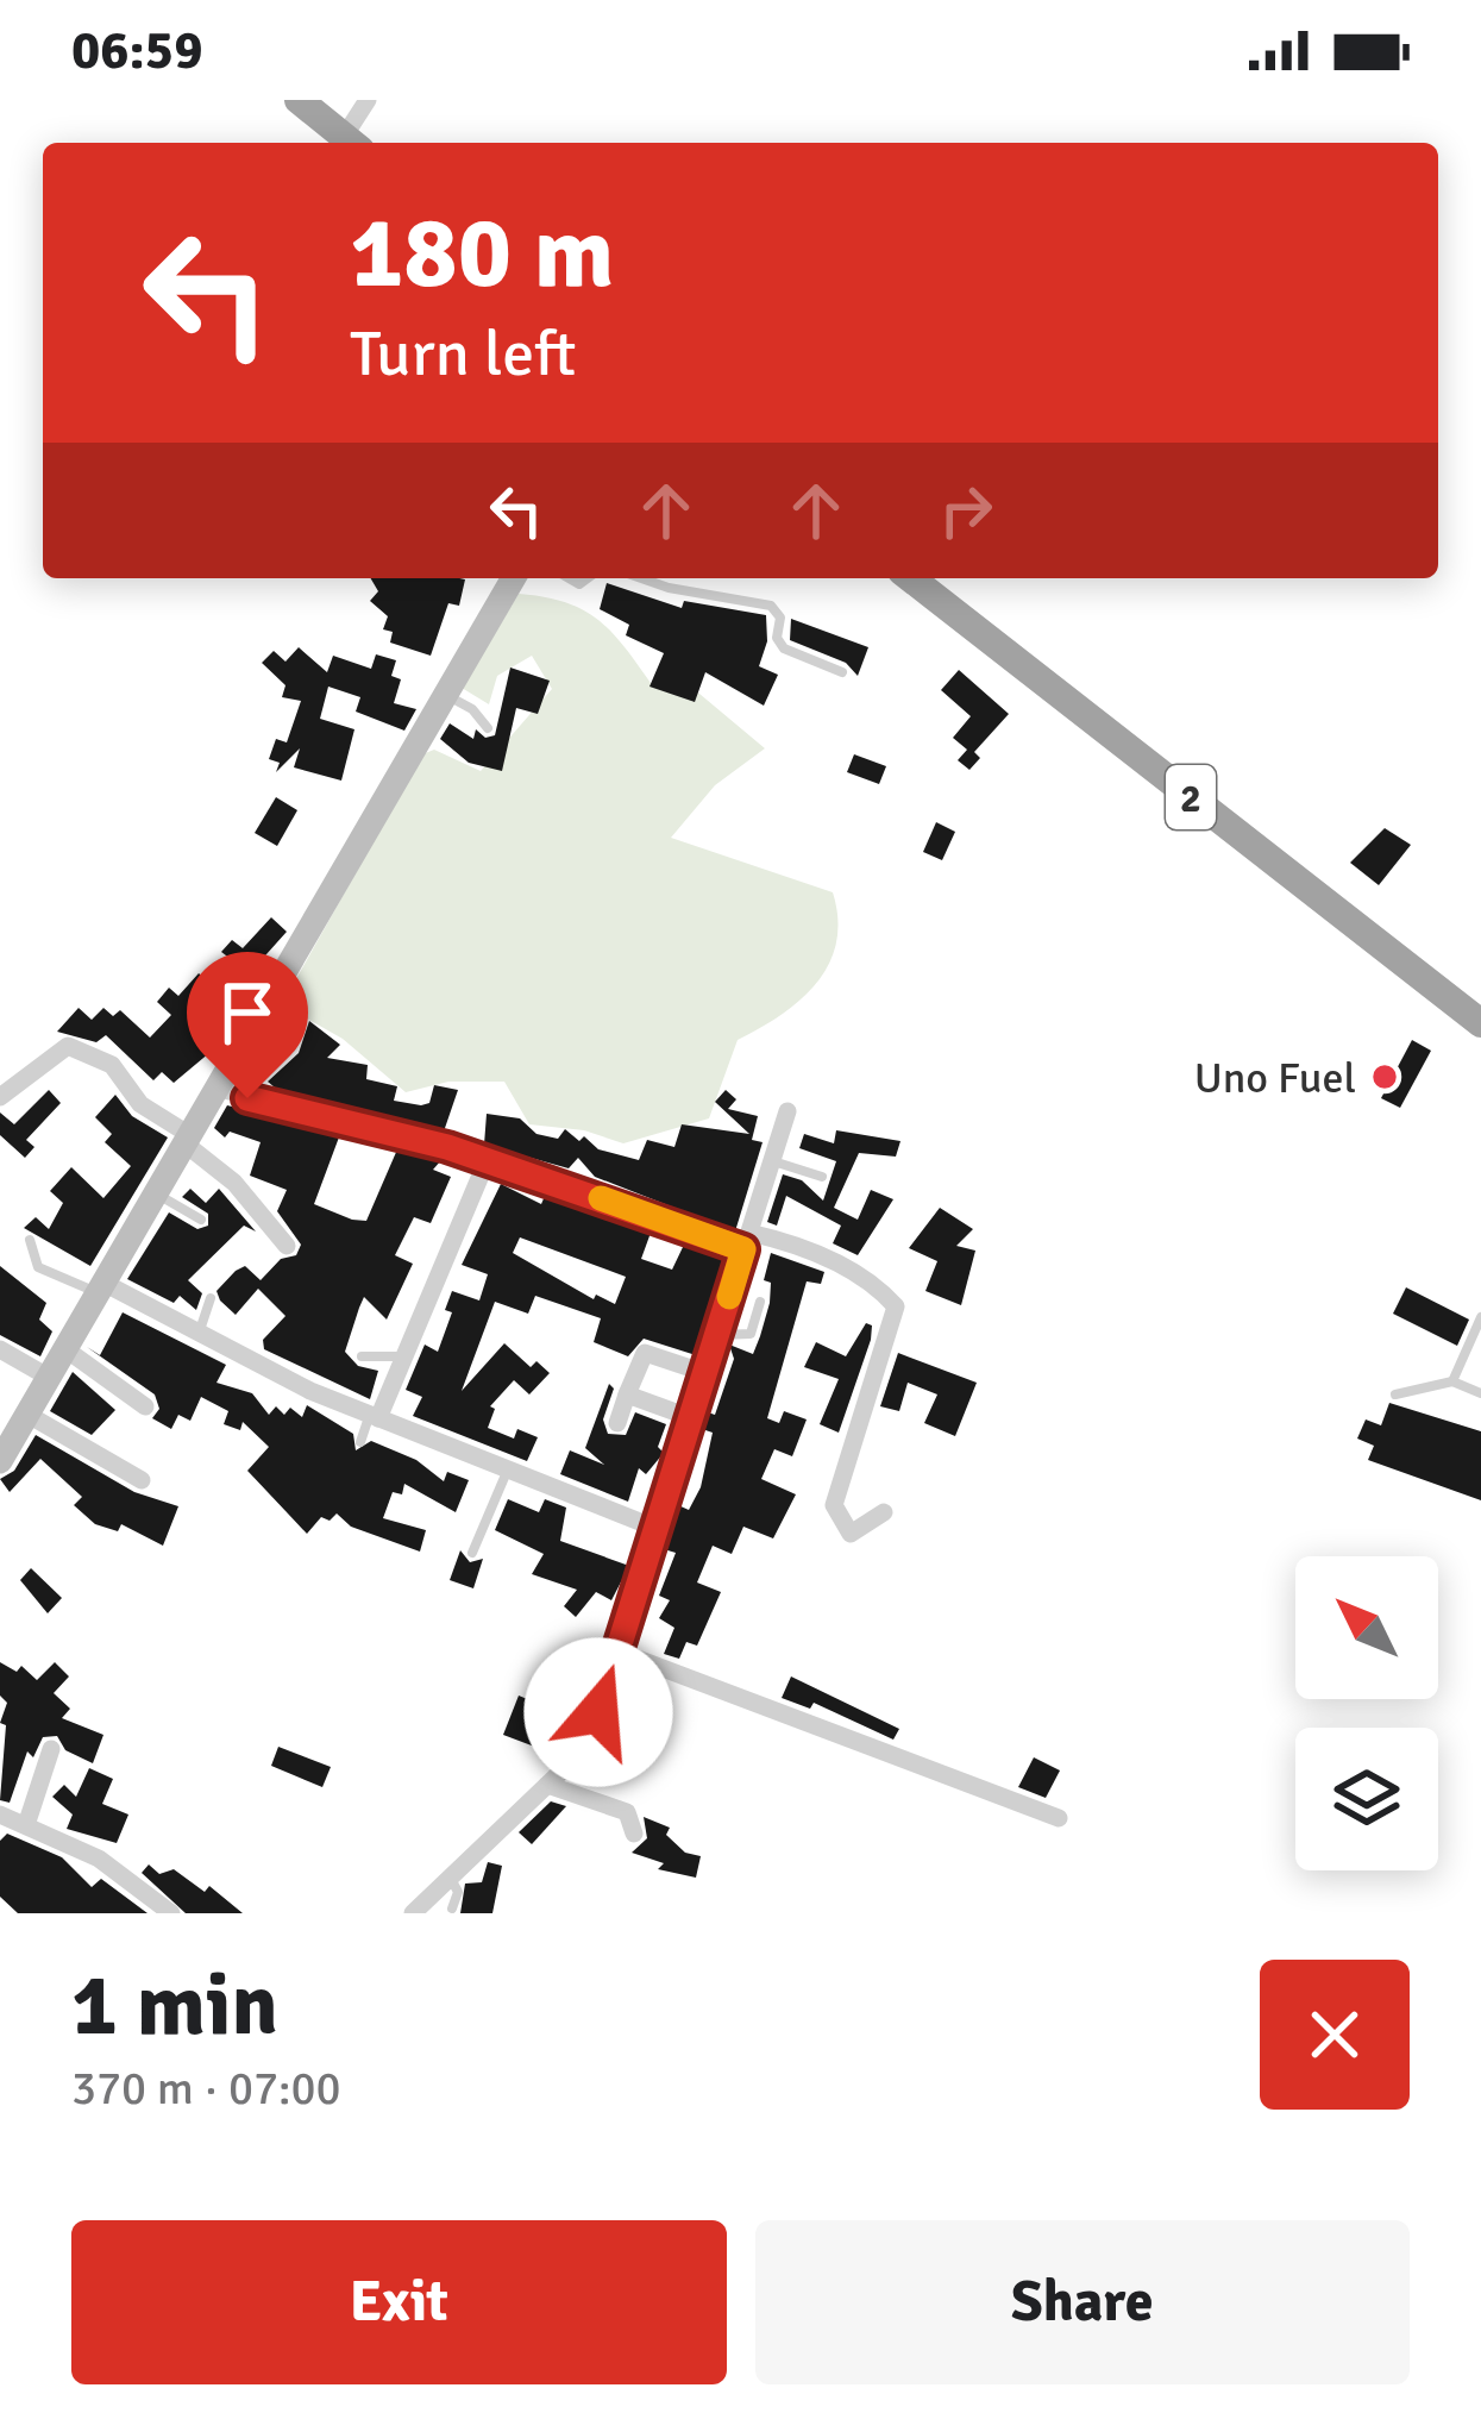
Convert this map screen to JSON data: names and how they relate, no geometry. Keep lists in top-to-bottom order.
{
  "streets": {
    "highway": ["2"]
  },
  "places": ["Uno Fuel"],
  "north": "top left",
  "page": {
    "status": "06:59",
    "turn": ["180 m", "Turn left"],
    "heading": ["1 min", "370 m · 07:00"],
    "buttons": ["Exit", "Share"]
  }
}
